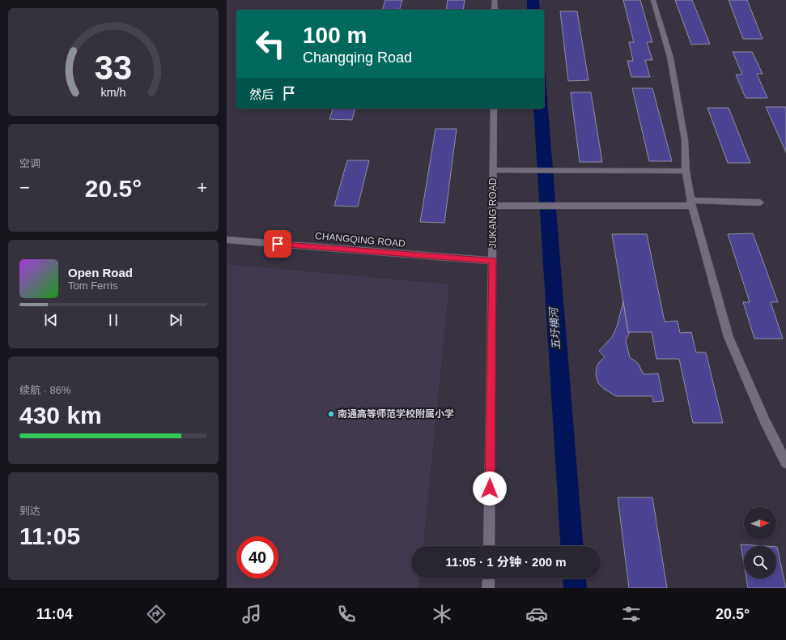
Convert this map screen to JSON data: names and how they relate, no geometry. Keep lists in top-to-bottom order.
{
  "streets": {
    "street": ["JUKANG ROAD", "CHANGQING ROAD"]
  },
  "crossings": [
    ["JUKANG ROAD", "CHANGQING ROAD"]
  ],
  "water": ["五圩横河"],
  "places": ["南通高等师范学校附属小学"],
  "north": "right",
  "page": {
    "turn": ["100 m", "Changqing Road"],
    "then": "然后",
    "tile": [
      "空调",
      ["续航 · 86%", "430 km"],
      ["到达", "11:05"]
    ],
    "heat": ["−", "20.5°", "+"],
    "song": ["Open Road", "Tom Ferris"],
    "limit": "40",
    "trip": "11:05 · 1 分钟 · 200 m",
    "tabs": ["11:04", "20.5°"],
    "gauge": ["33", "km/h"]
  }
}
